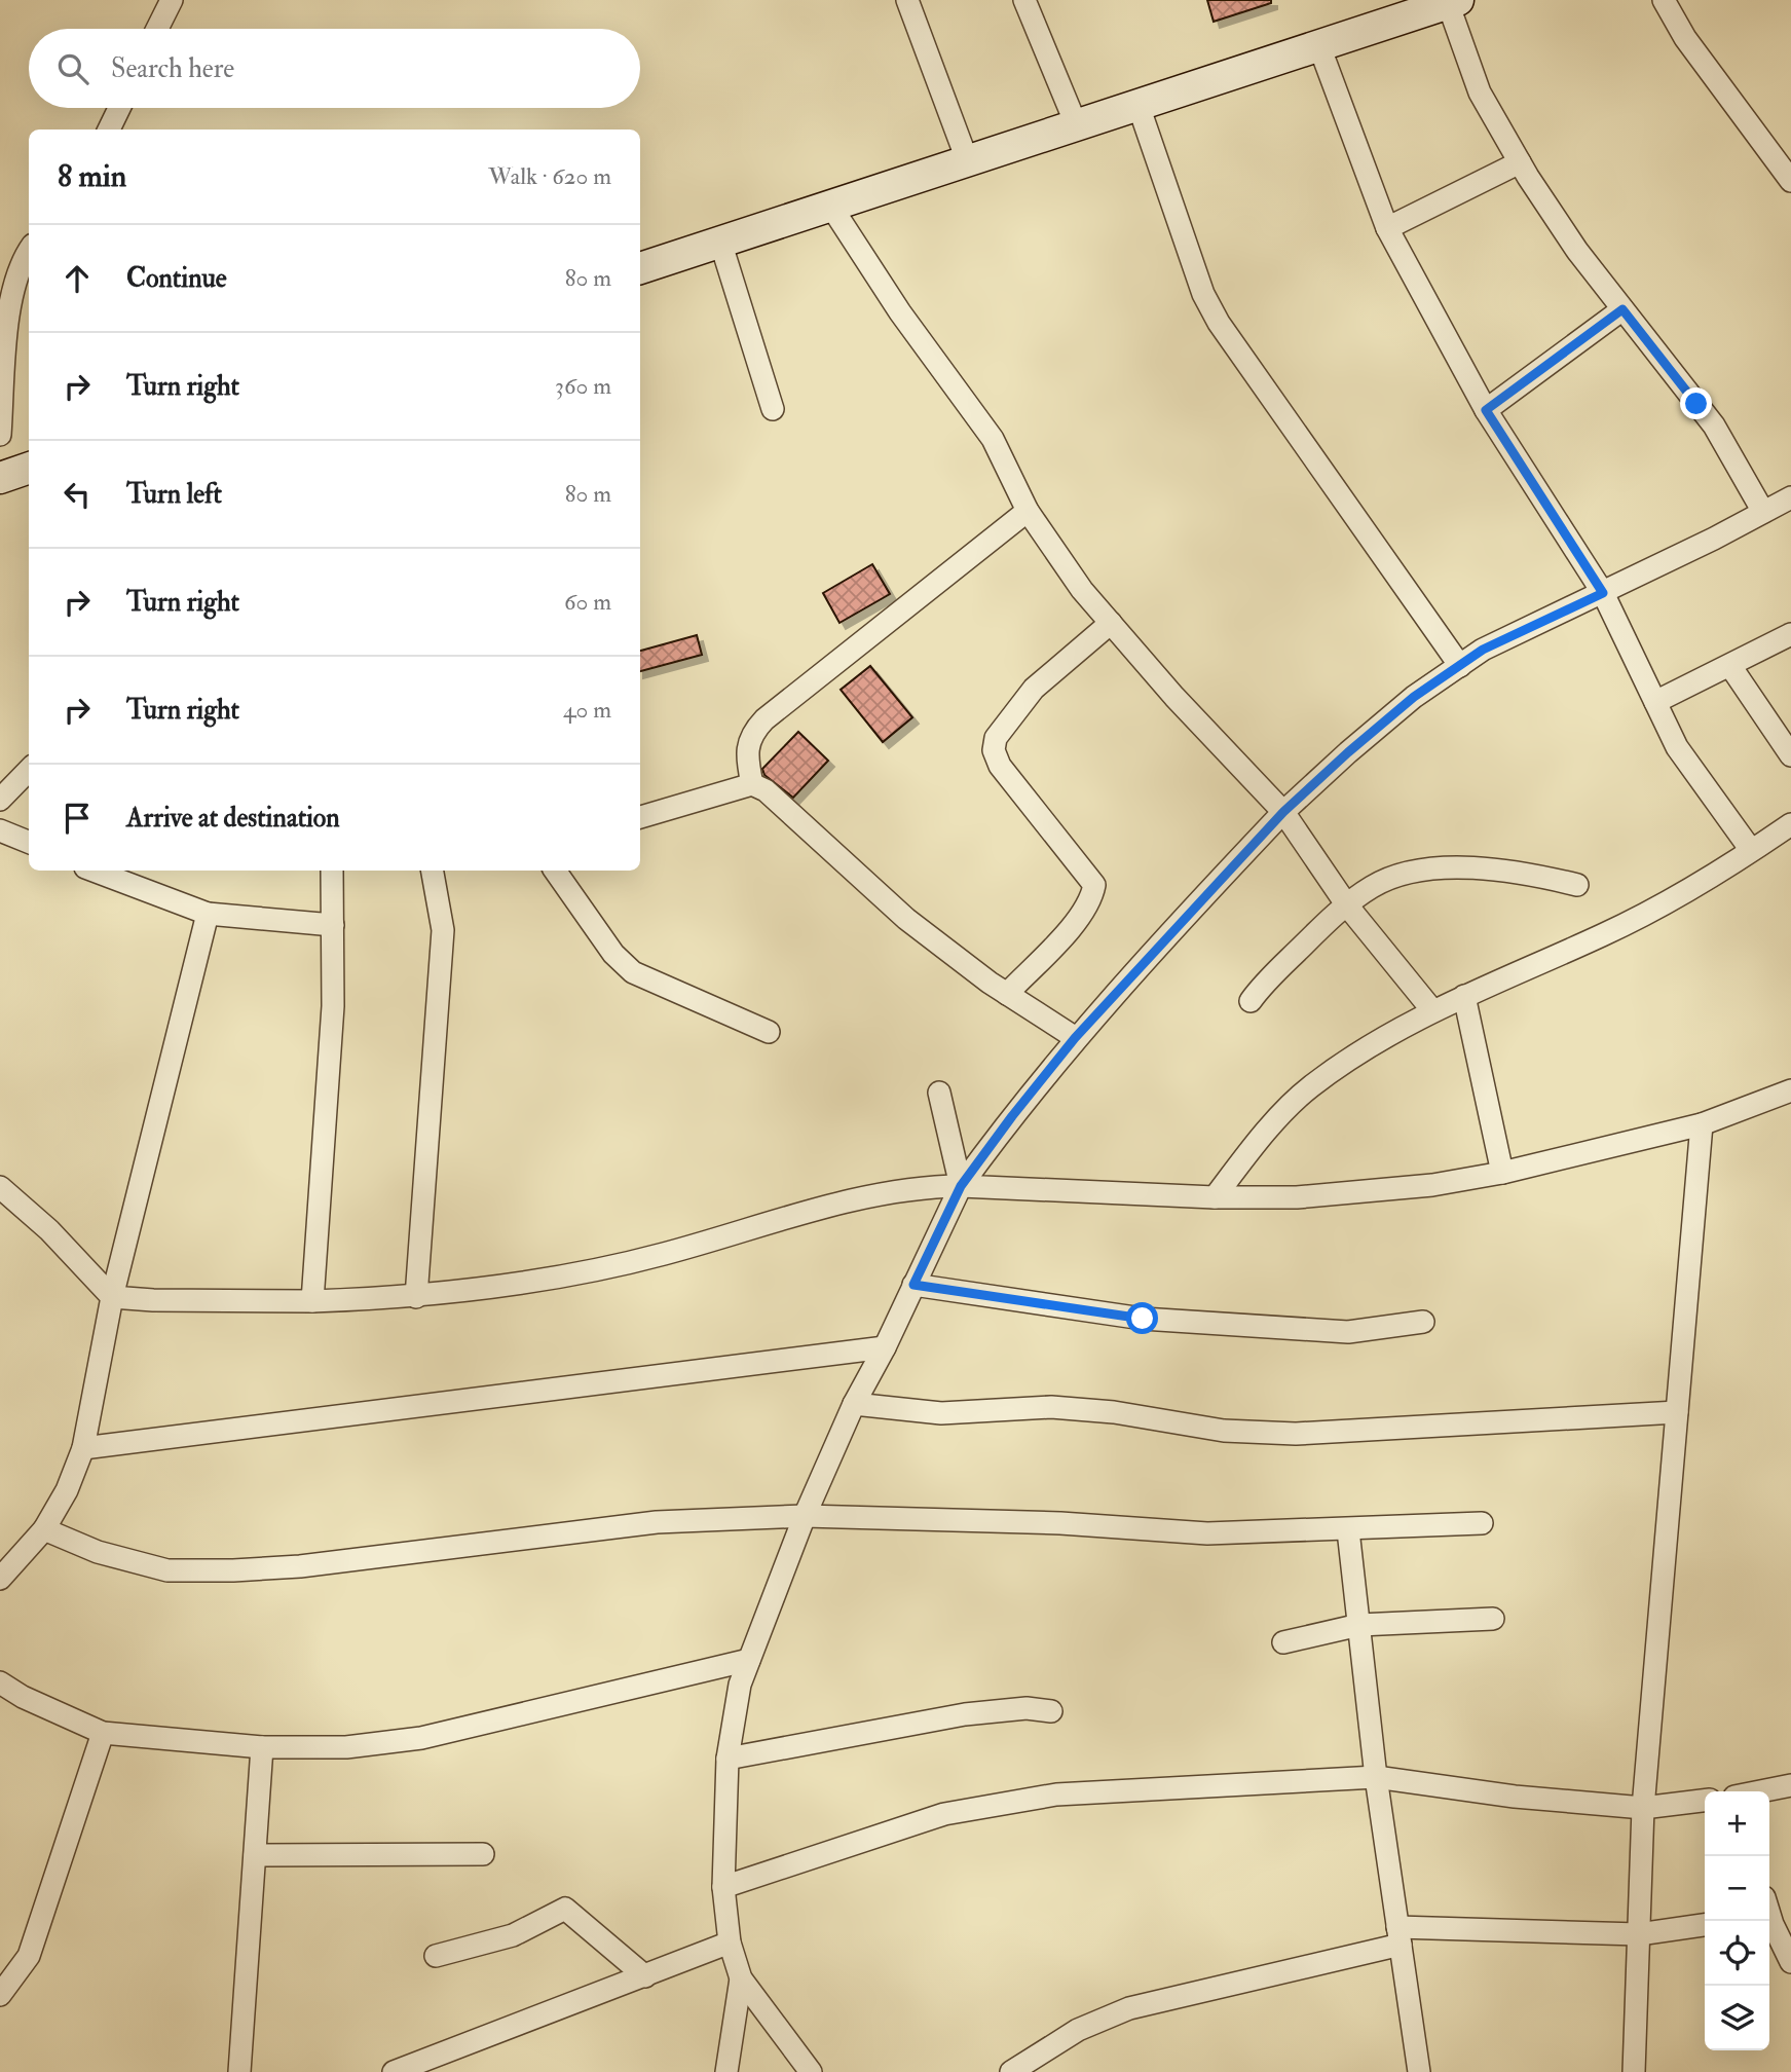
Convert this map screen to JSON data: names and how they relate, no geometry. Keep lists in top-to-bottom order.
{
  "page": {
    "search": "Search here",
    "heading": ["8 min", "Walk · 620 m"],
    "list": [
      ["Continue", "80 m"],
      ["Turn right", "360 m"],
      ["Turn left", "80 m"],
      ["Turn right", "60 m"],
      ["Turn right", "40 m"],
      "Arrive at destination"
    ],
    "map_buttons": ["+", "−"]
  }
}
